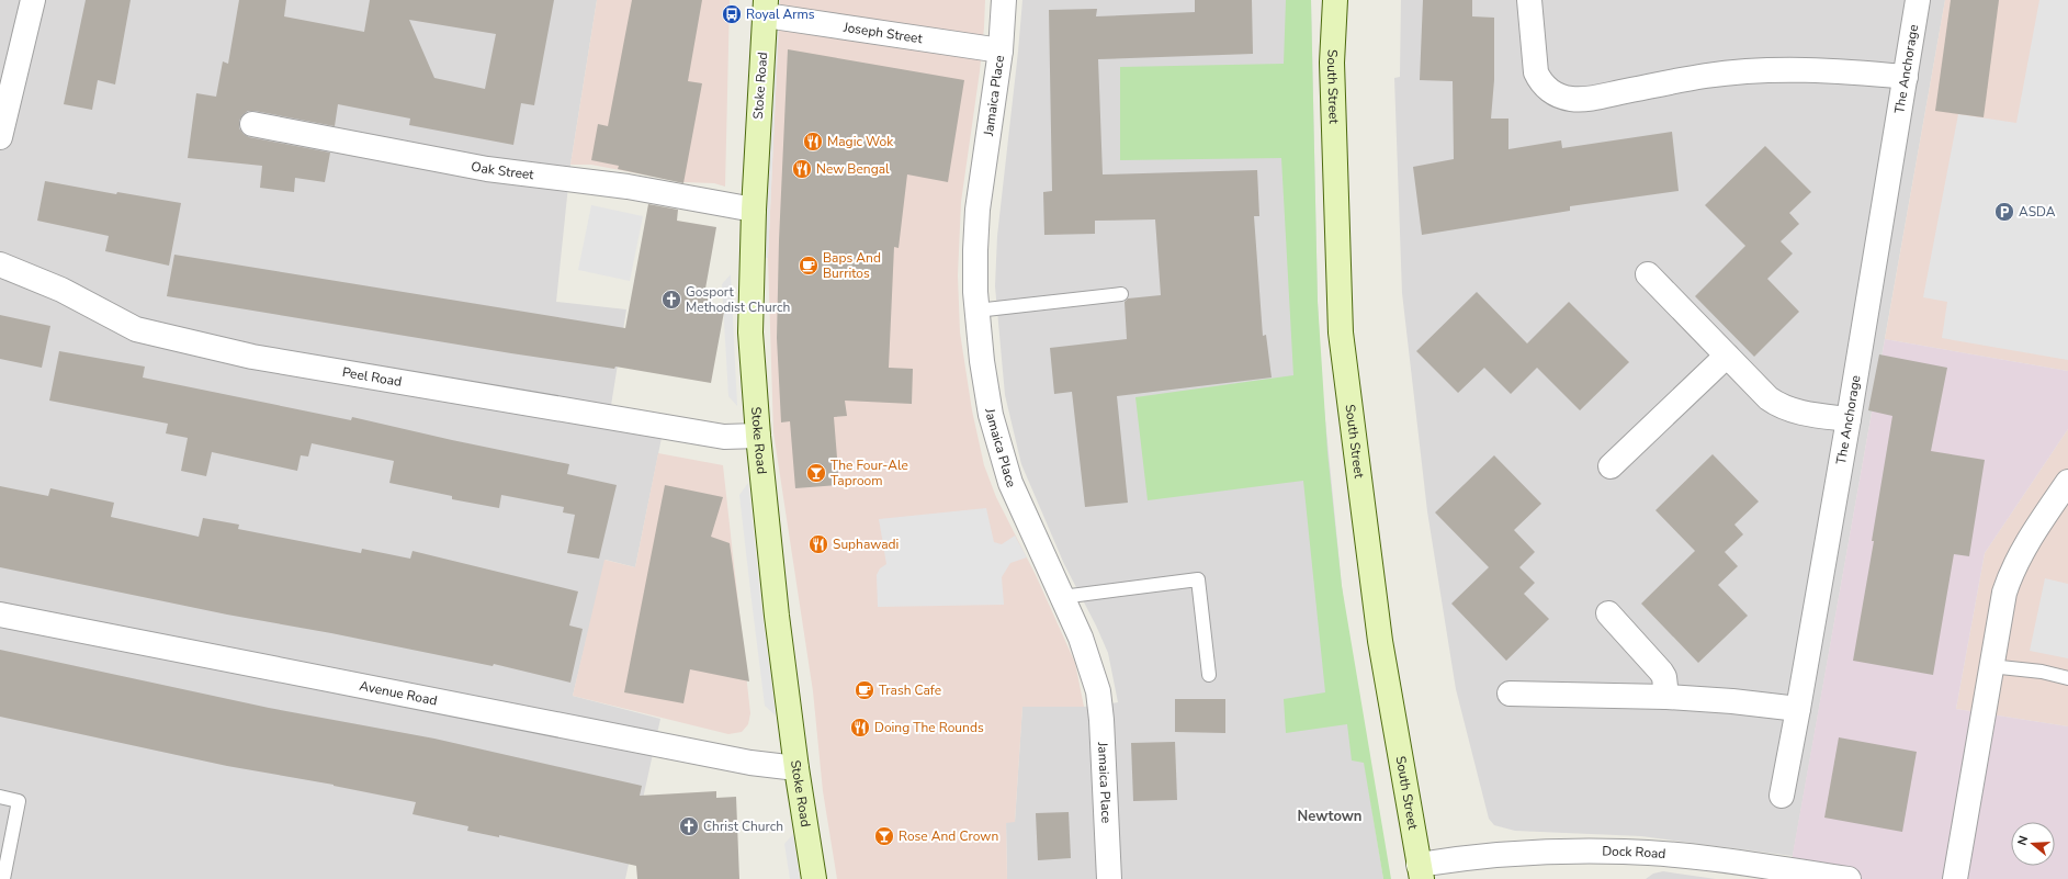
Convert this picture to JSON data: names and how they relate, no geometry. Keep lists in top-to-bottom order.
{
  "streets": {
    "street": [
      "Joseph Street",
      "The Anchorage",
      "Stoke Road",
      "South Street",
      "Jamaica Place",
      "Oak Street",
      "Peel Road",
      "Avenue Road",
      "Dock Road"
    ]
  },
  "crossings": [
    ["Joseph Street", "Stoke Road"],
    ["Joseph Street", "Jamaica Place"],
    ["Stoke Road", "Oak Street"],
    ["Stoke Road", "Peel Road"],
    ["Stoke Road", "Avenue Road"],
    ["South Street", "Dock Road"]
  ],
  "districts": ["Newtown"],
  "places": {
    "bus stop": ["Royal Arms"],
    "restaurant": [
      "Magic Wok",
      "New Bengal",
      "Suphawadi",
      "Doing The Rounds"
    ],
    "parking": ["ASDA"],
    "cafe": ["Baps And Burritos", "Trash Cafe"],
    "church": ["Gosport Methodist Church", "Christ Church"],
    "bar": ["The Four-Ale Taproom", "Rose And Crown"]
  },
  "north": "left"
}
